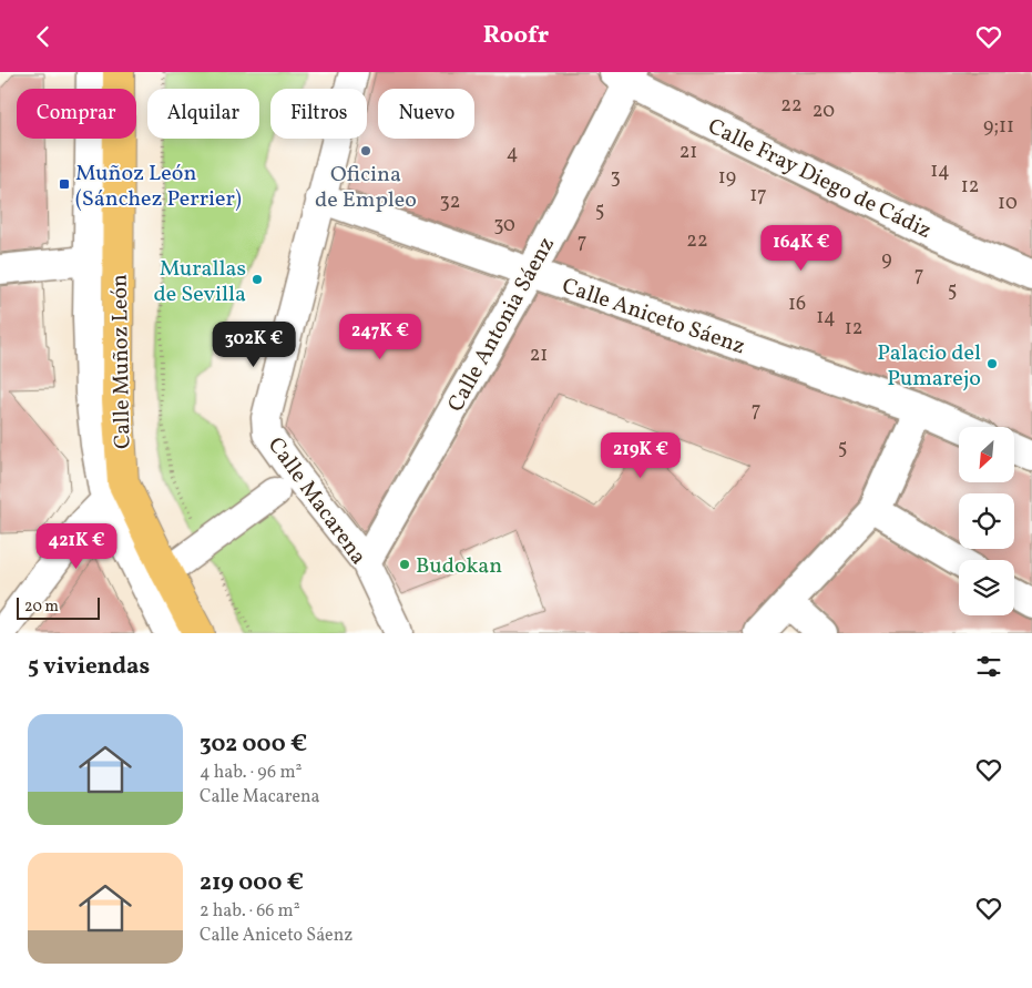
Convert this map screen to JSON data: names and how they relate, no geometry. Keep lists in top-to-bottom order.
{
  "streets": {
    "main road": ["Calle Muñoz León"],
    "street": [
      "Calle Fray Diego de Cádiz",
      "Calle Aniceto Sáenz",
      "Calle Antonia Sáenz",
      "Calle Macarena"
    ]
  },
  "crossings": [
    ["Calle Fray Diego de Cádiz", "Calle Antonia Sáenz"],
    ["Calle Aniceto Sáenz", "Calle Antonia Sáenz"],
    ["Calle Aniceto Sáenz", "Calle Macarena"],
    ["Calle Antonia Sáenz", "Calle Macarena"]
  ],
  "places": {
    "other": [
      "Oficina de Empleo",
      "Murallas de Sevilla",
      "Palacio del Pumarejo",
      "Budokan"
    ],
    "transit": ["Muñoz León (Sánchez Perrier)"]
  },
  "house_numbers": [
    "22",
    "20",
    "9;11",
    "21",
    "4",
    "14",
    "3",
    "19",
    "12",
    "17",
    "32",
    "10",
    "5",
    "30",
    "22",
    "7",
    "9",
    "7",
    "5",
    "16",
    "14",
    "12",
    "21",
    "7",
    "5"
  ],
  "scale_bar": "20 m",
  "north": "bottom left",
  "page": {
    "header": "Roofr",
    "chip": [
      "Comprar",
      "Alquilar",
      "Filtros",
      "Nuevo"
    ],
    "price": [
      "164K €",
      "247K €",
      "302K €",
      "219K €",
      "421K €"
    ],
    "scale": "20 m",
    "heading": "5 viviendas",
    "list": [
      {
        "name": "302 000 €",
        "note": "4 hab. · 96 m² · Calle Macarena"
      },
      {
        "name": "219 000 €",
        "note": "2 hab. · 66 m² · Calle Aniceto Sáenz"
      }
    ]
  }
}
